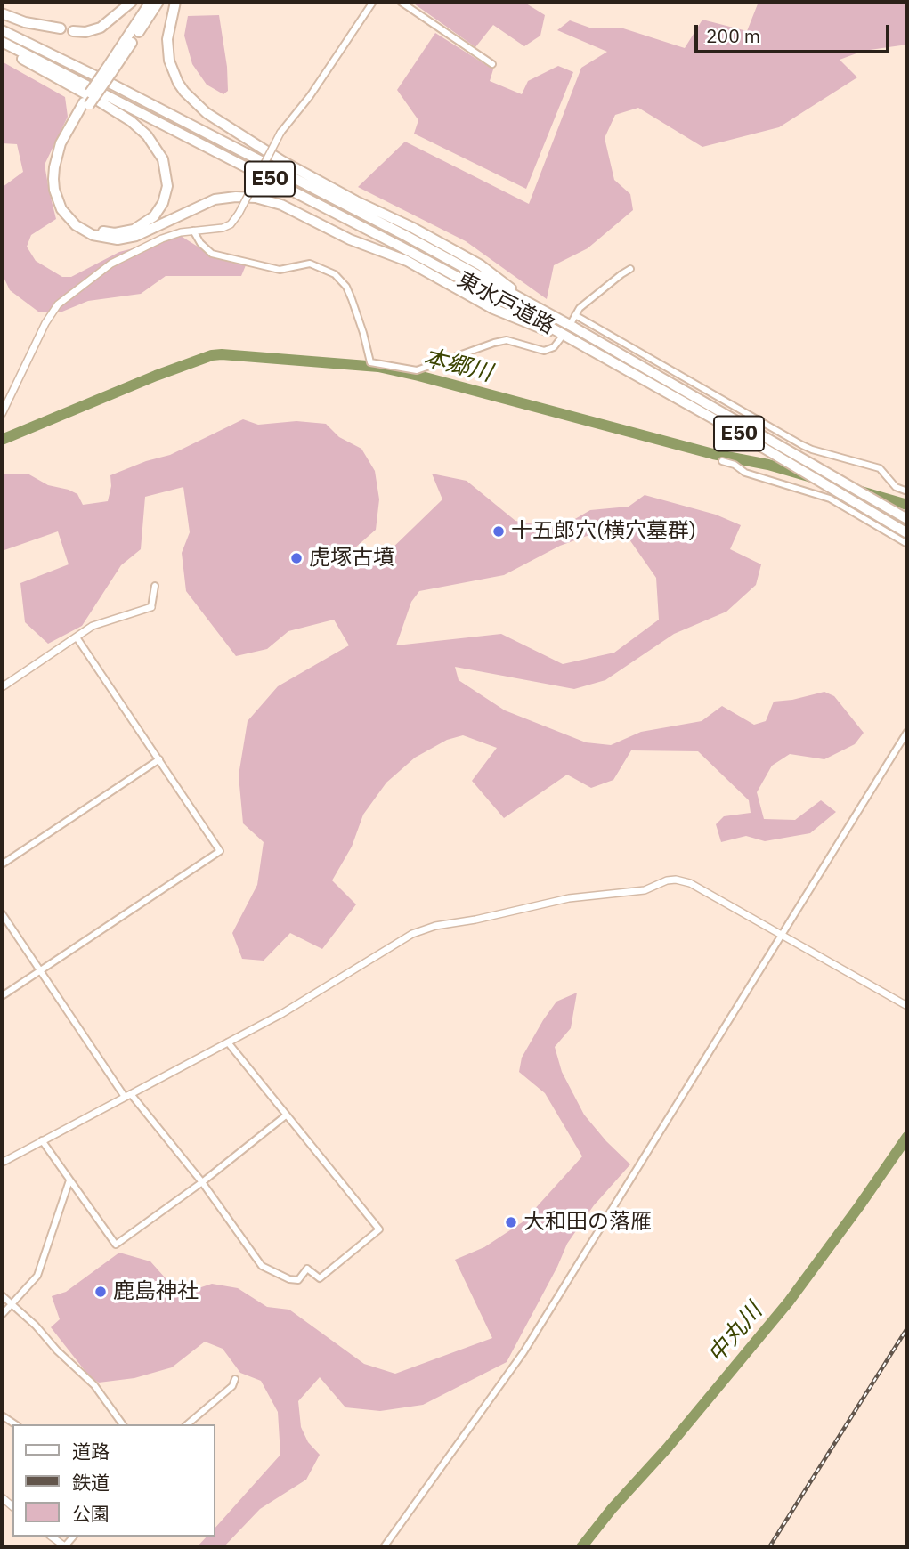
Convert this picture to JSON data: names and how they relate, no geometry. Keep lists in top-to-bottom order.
{
  "streets": {
    "highway": ["E50", "東水戸道路"]
  },
  "crossings": [
    ["E50", "東水戸道路"]
  ],
  "water": ["本郷川", "中丸川"],
  "places": [
    "十五郎穴(横穴墓群)",
    "虎塚古墳",
    "大和田の落雁",
    "鹿島神社"
  ],
  "legend": ["道路", "鉄道", "公園"],
  "scale_bar": "200 m"
}
